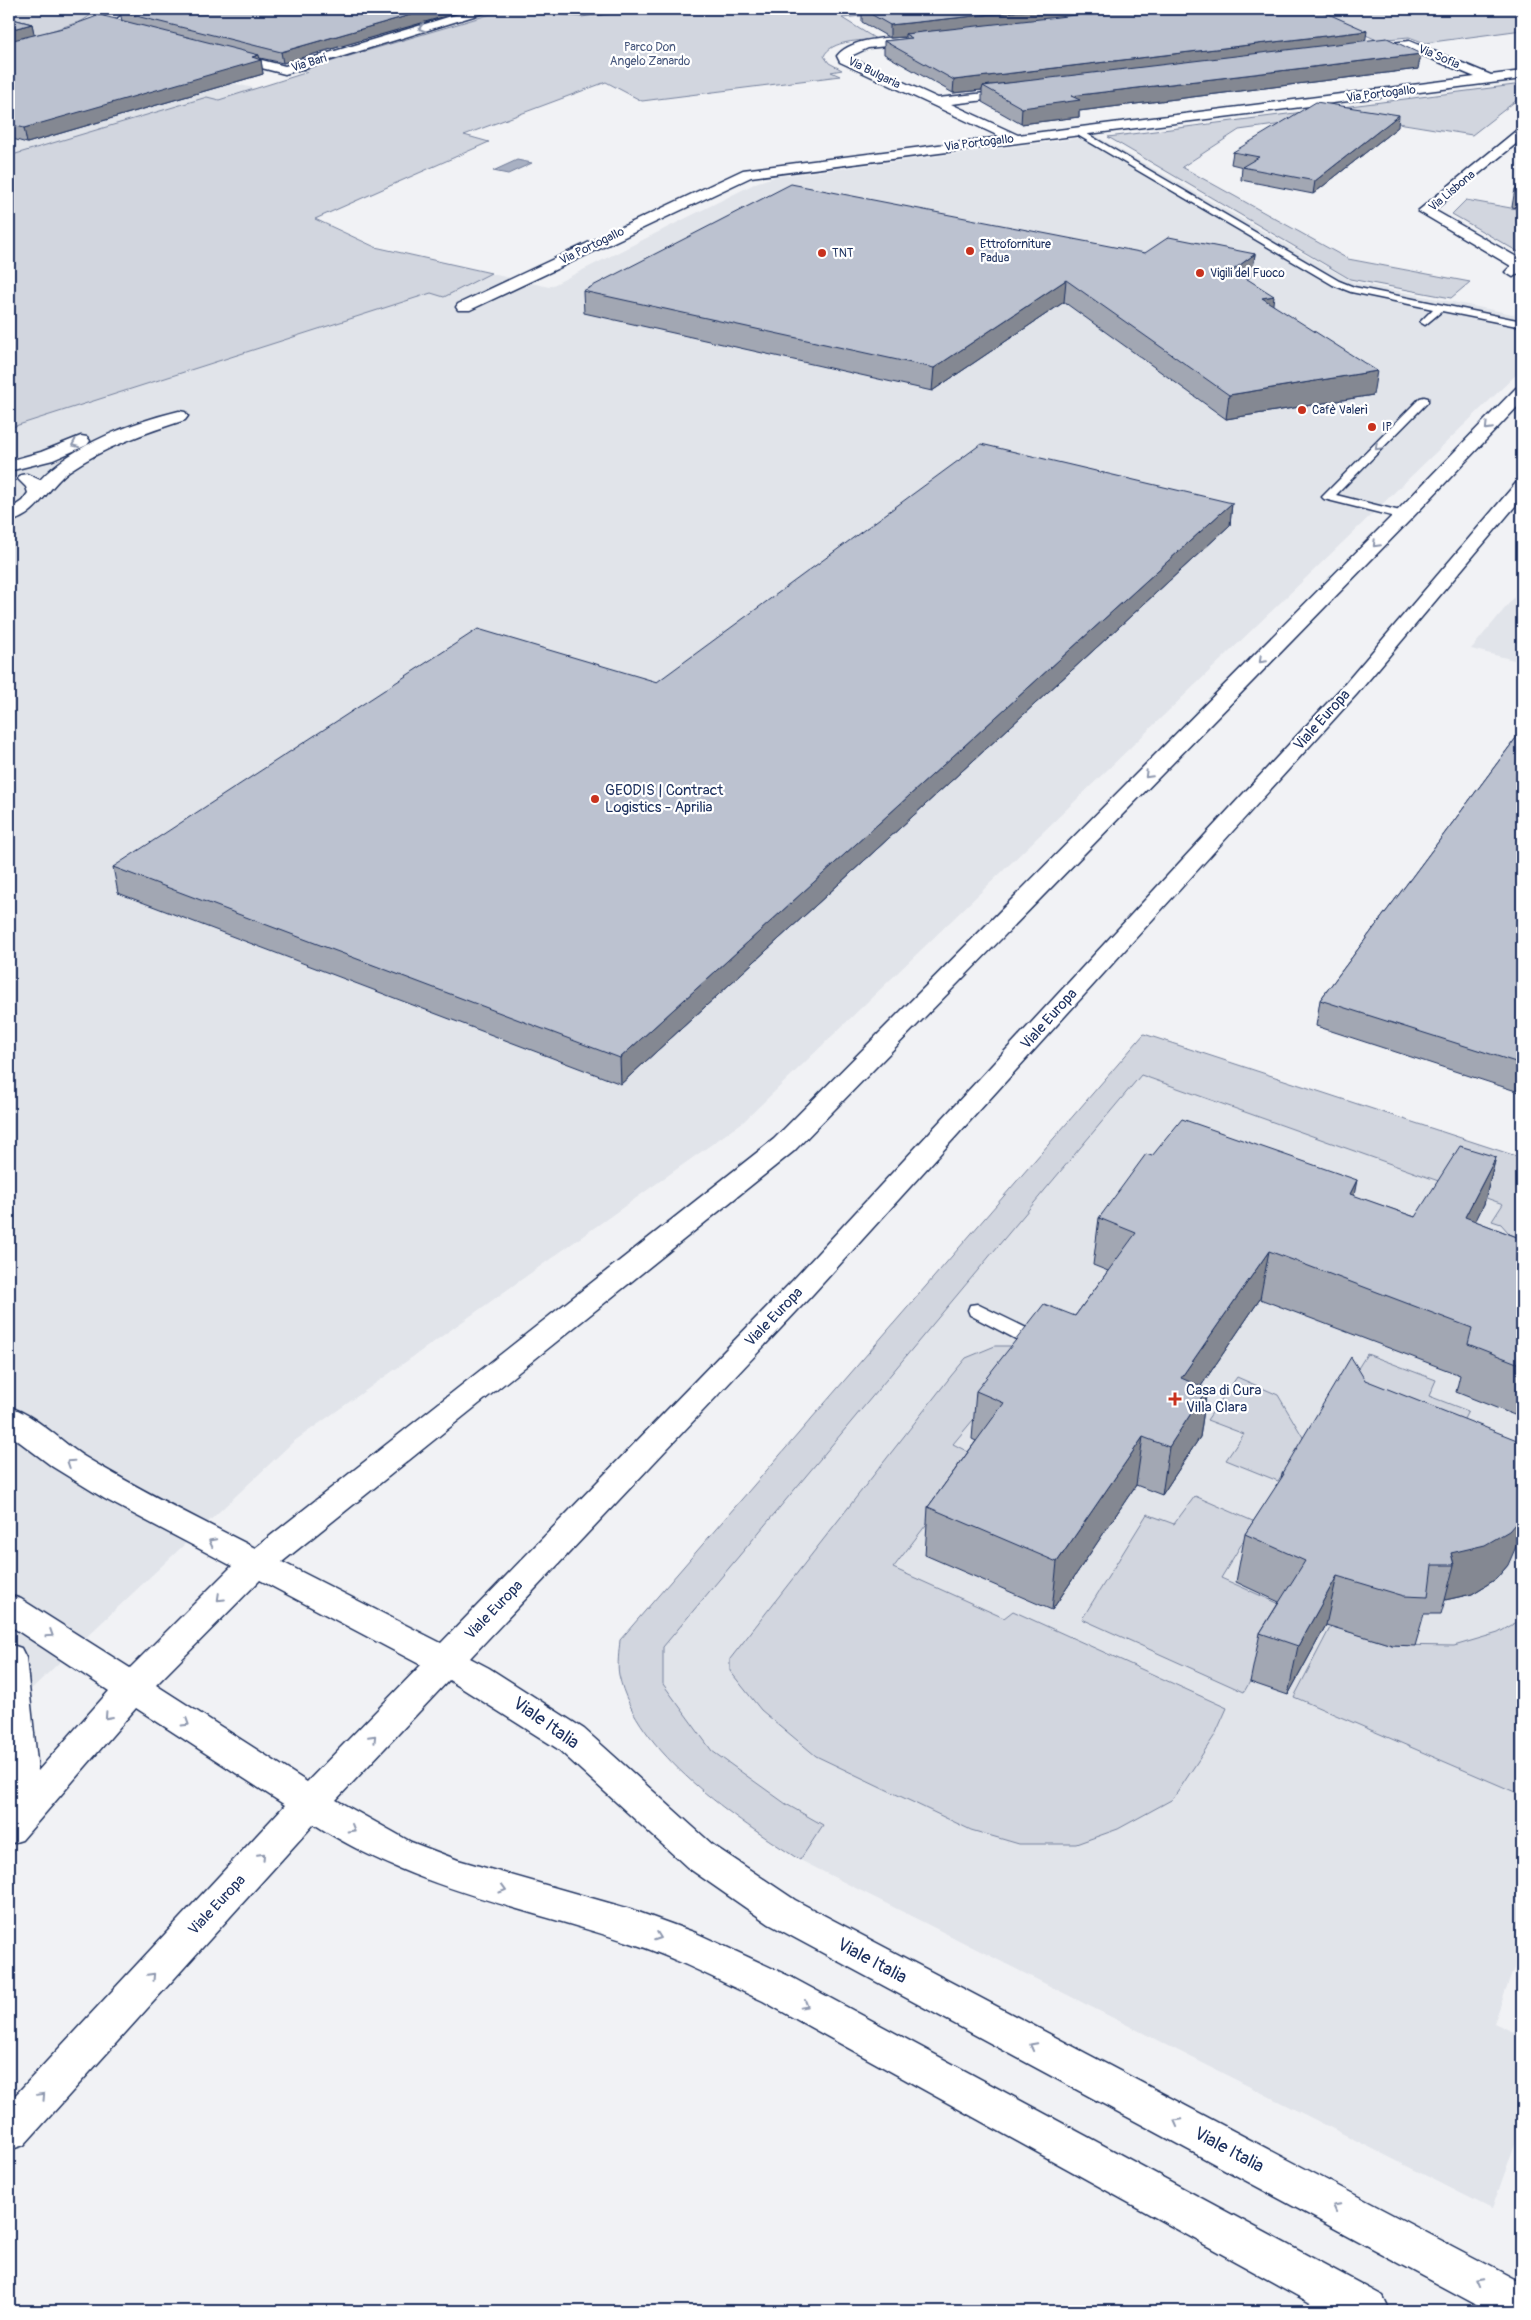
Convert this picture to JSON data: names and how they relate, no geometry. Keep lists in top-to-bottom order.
{
  "streets": {
    "street": [
      "Via Sofia",
      "Via Bari",
      "Via Bulgaria",
      "Via Portogallo",
      "Via Lisbona",
      "Viale Europa",
      "Viale Italia"
    ]
  },
  "crossings": [
    ["Via Sofia", "Via Portogallo"],
    ["Via Bulgaria", "Via Portogallo"],
    ["Viale Europa", "Viale Italia"]
  ],
  "one_way": ["Via Bari"],
  "parks": ["Parco Don Angelo Zanardo"],
  "places": {
    "other": [
      "Ettroforniture Padua",
      "TNT",
      "Vigili del Fuoco",
      "Cafè Valerì",
      "IP",
      "GEODIS | Contract Logistics - Aprilia"
    ],
    "health": ["Casa di Cura Villa Clara"]
  }
}
